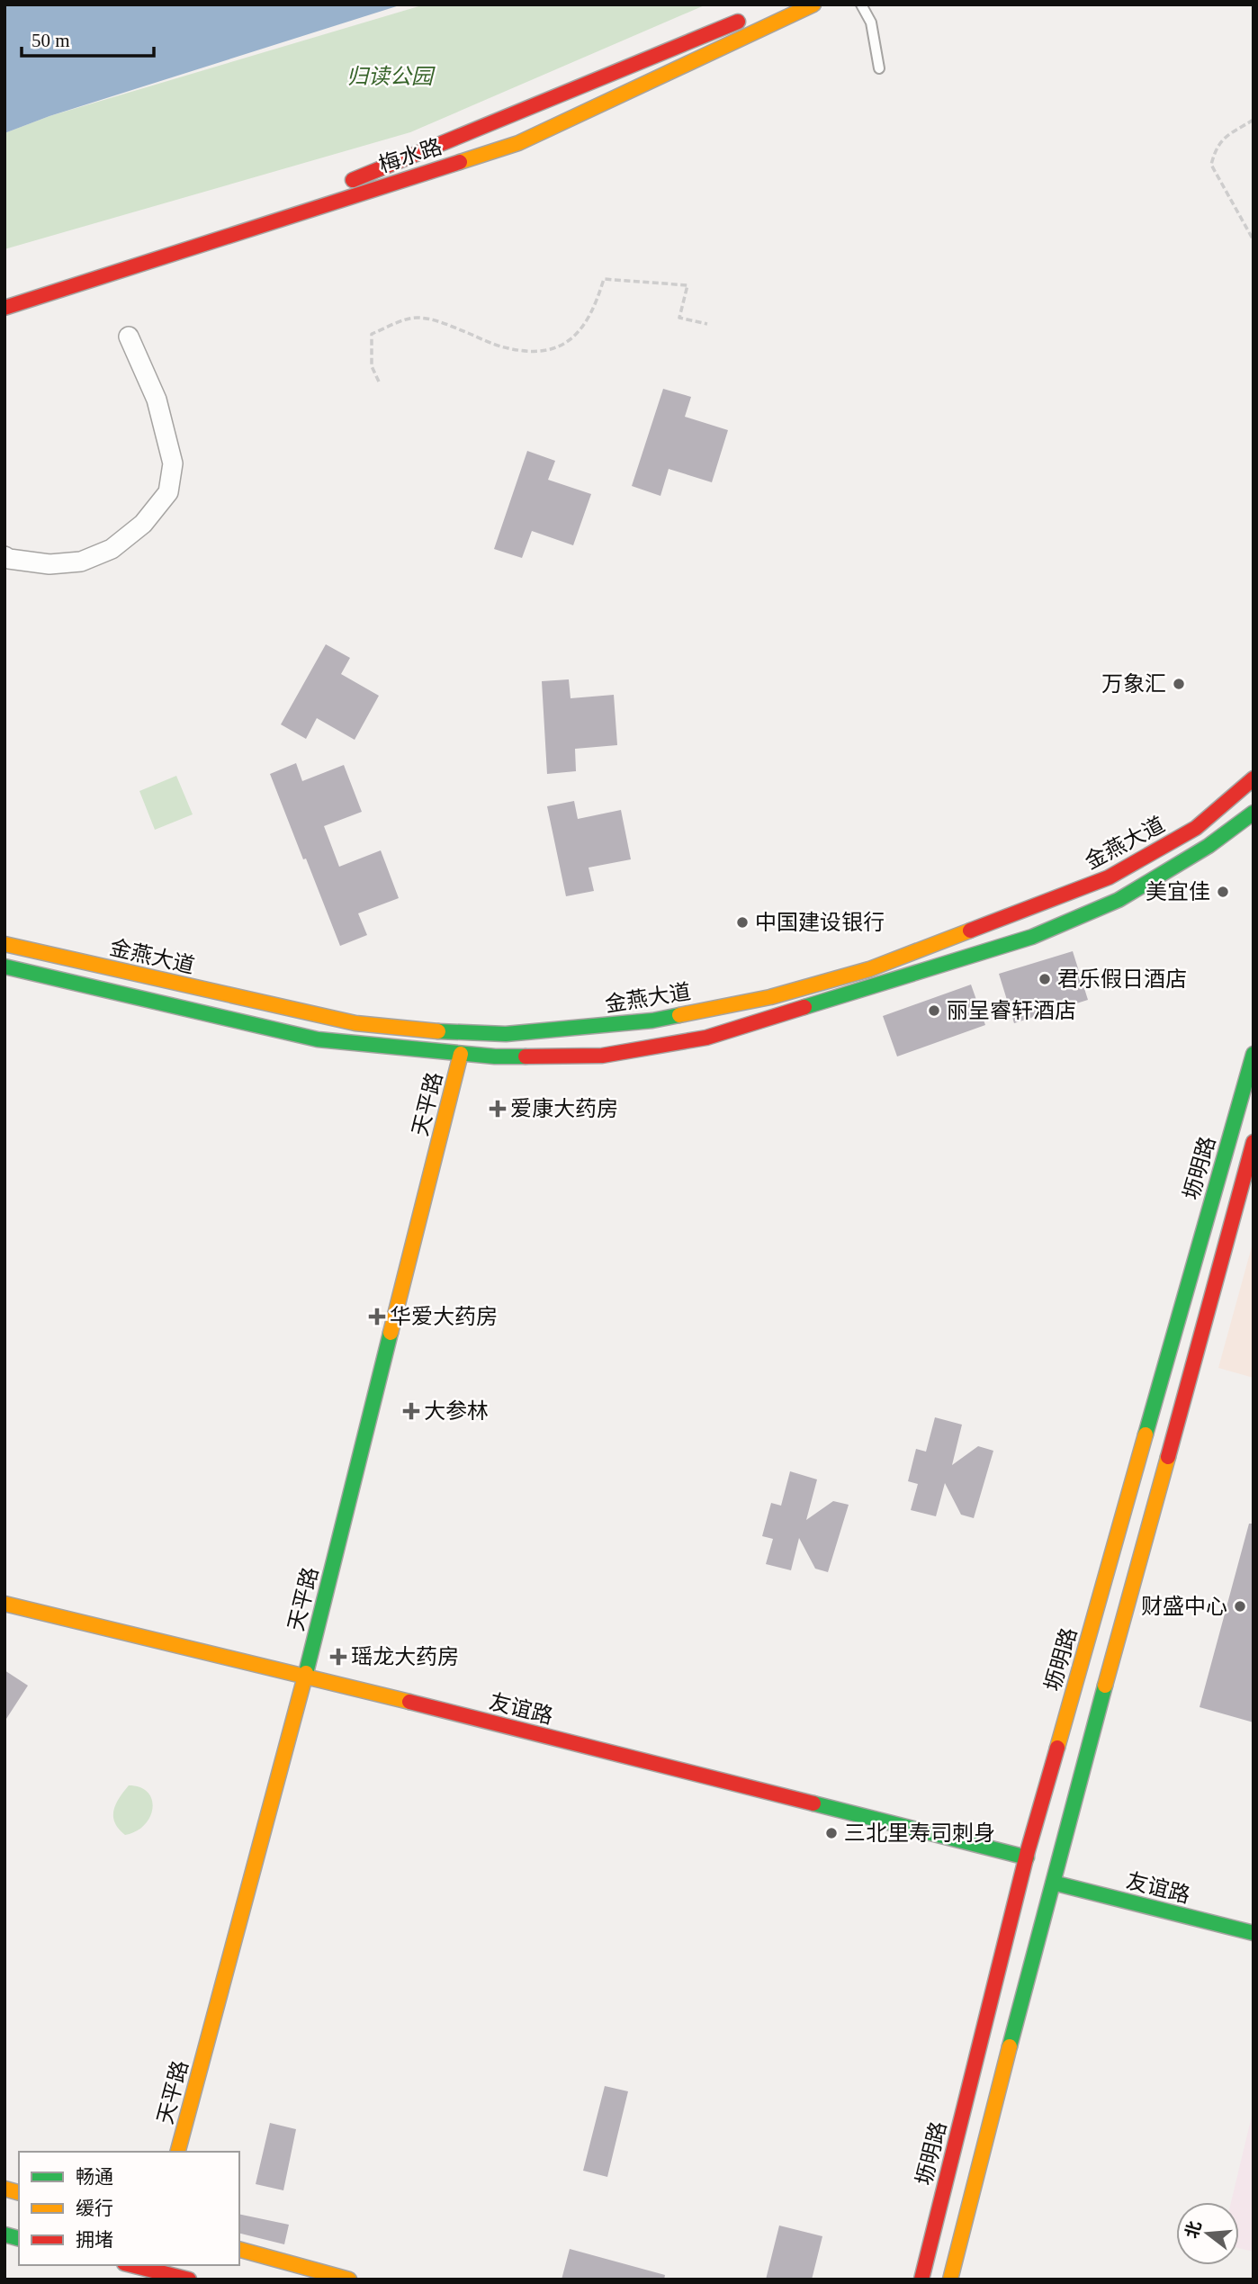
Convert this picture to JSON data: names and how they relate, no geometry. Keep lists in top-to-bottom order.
{
  "streets": {
    "main road": [
      "梅水路",
      "金燕大道",
      "天平路",
      "坜明路",
      "友谊路"
    ]
  },
  "crossings": [
    ["金燕大道", "天平路"],
    ["天平路", "友谊路"],
    ["坜明路", "友谊路"]
  ],
  "parks": ["归读公园"],
  "places": {
    "other": [
      "万象汇",
      "美宜佳",
      "中国建设银行",
      "君乐假日酒店",
      "丽呈睿轩酒店",
      "财盛中心",
      "三北里寿司刺身"
    ],
    "health": [
      "爱康大药房",
      "华爱大药房",
      "大参林",
      "瑶龙大药房"
    ]
  },
  "legend": ["畅通", "缓行", "拥堵"],
  "scale_bar": "50 m",
  "north": "left"
}
